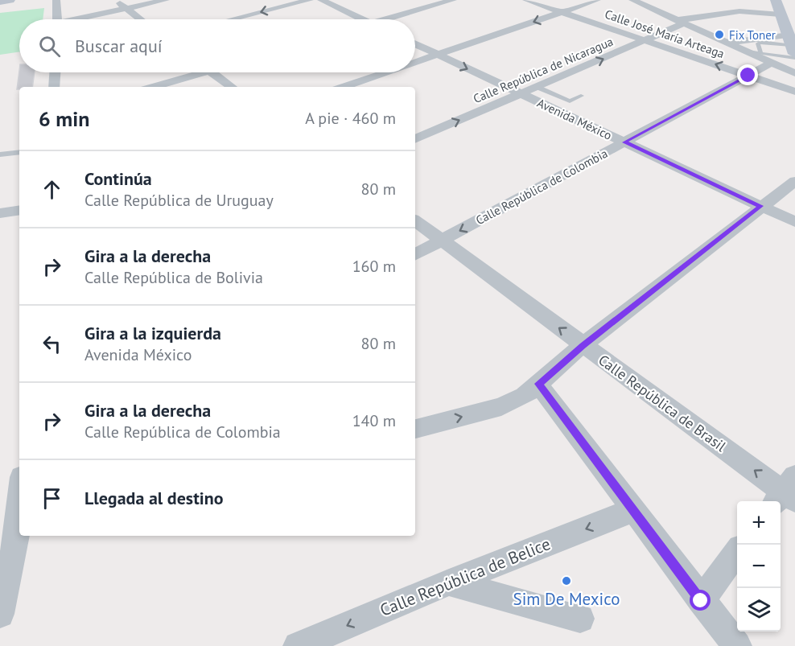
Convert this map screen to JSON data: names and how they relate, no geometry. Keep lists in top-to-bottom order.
{
  "streets": {
    "street": [
      "Calle José María Arteaga",
      "Calle República de Nicaragua",
      "Avenida México",
      "Calle República de Colombia",
      "Calle República de Brasil",
      "Calle República de Belice"
    ]
  },
  "crossings": [
    ["Calle José María Arteaga", "Calle República de Nicaragua"],
    ["Calle José María Arteaga", "Calle República de Colombia"],
    ["Calle República de Nicaragua", "Avenida México"],
    ["Avenida México", "Calle República de Colombia"],
    ["Calle República de Colombia", "Calle República de Brasil"]
  ],
  "places": ["Fix Toner", "Sim De Mexico"],
  "page": {
    "search": "Buscar aquí",
    "heading": ["6 min", "A pie · 460 m"],
    "list": [
      ["Continúa", "Calle República de Uruguay", "80 m"],
      ["Gira a la derecha", "Calle República de Bolivia", "160 m"],
      ["Gira a la izquierda", "Avenida México", "80 m"],
      ["Gira a la derecha", "Calle República de Colombia", "140 m"],
      "Llegada al destino"
    ],
    "map_buttons": ["+", "−"]
  }
}
